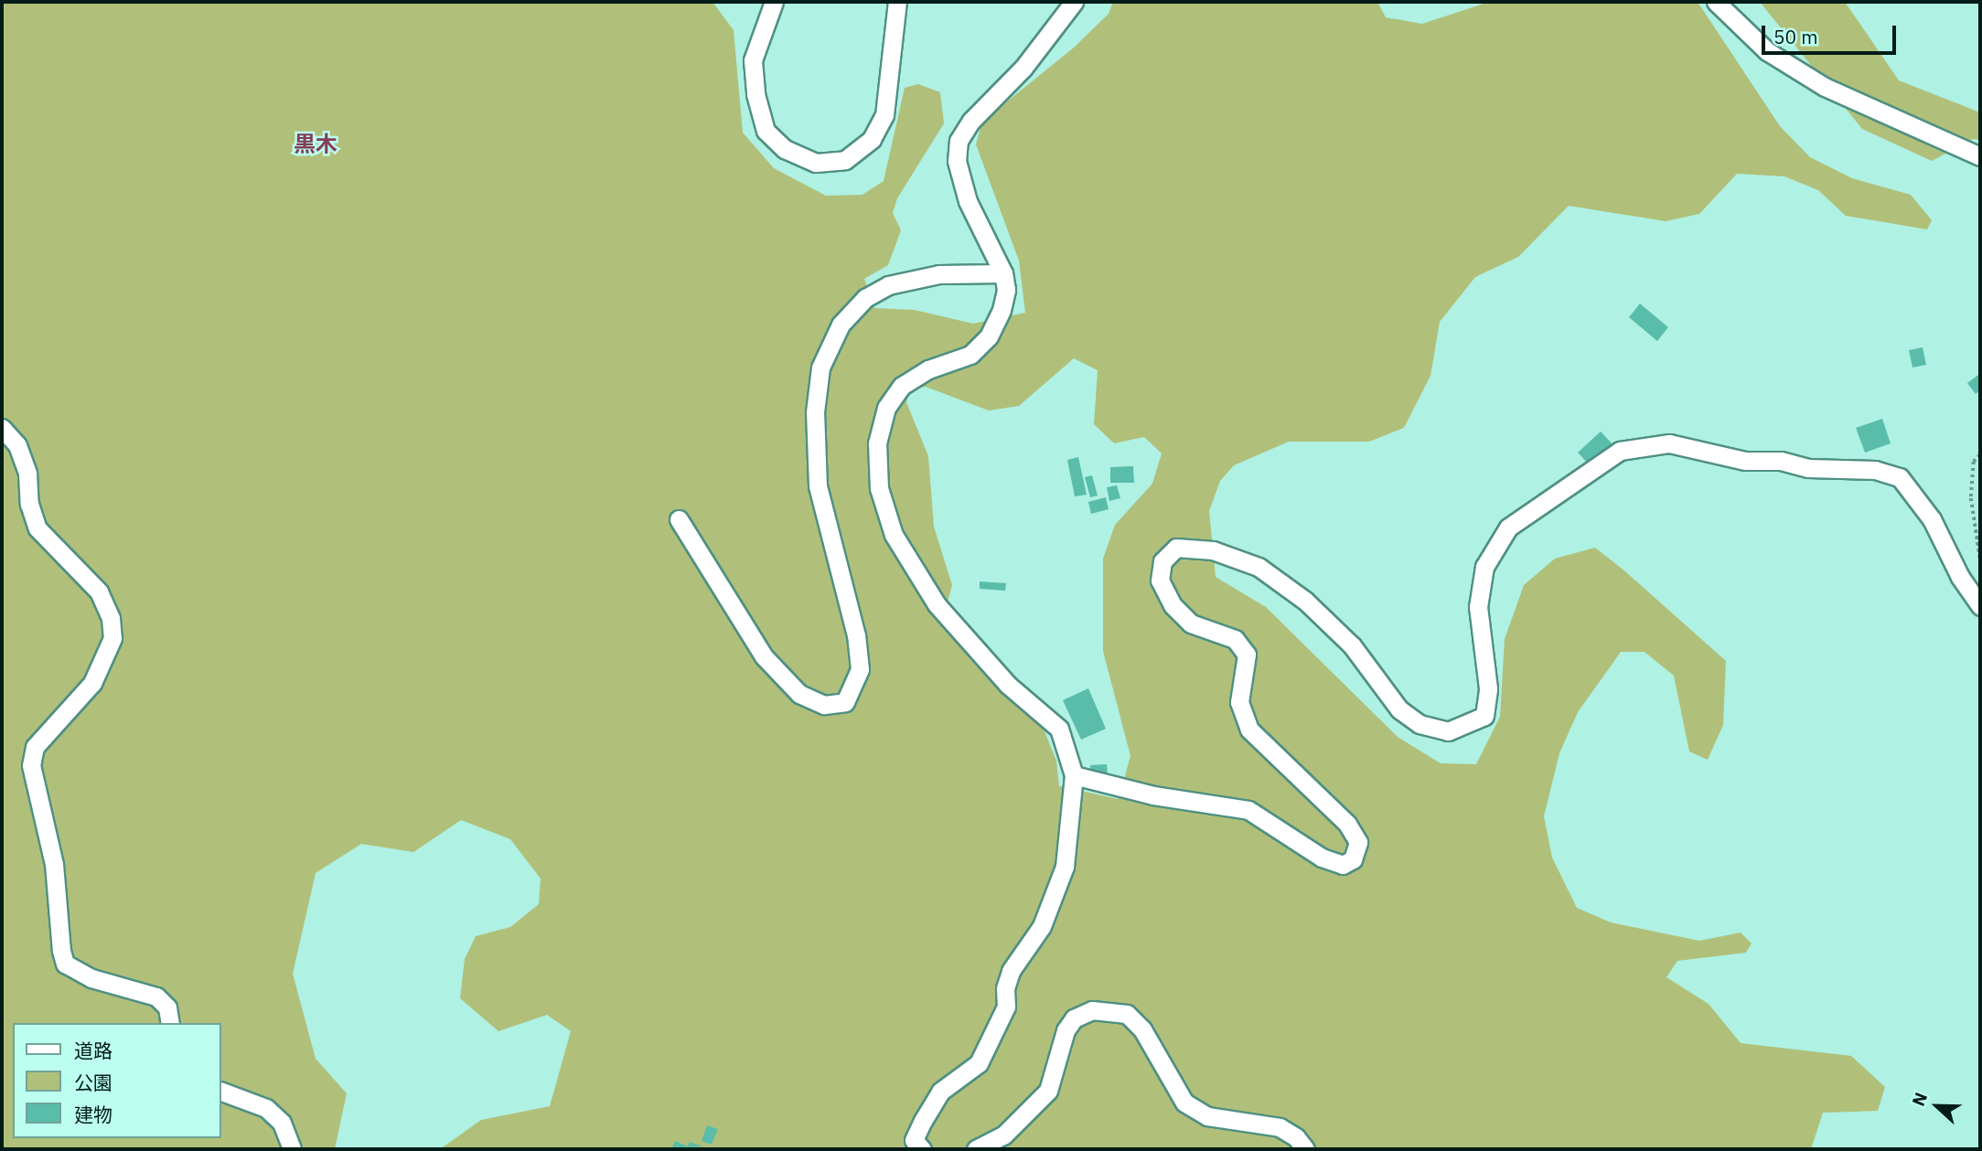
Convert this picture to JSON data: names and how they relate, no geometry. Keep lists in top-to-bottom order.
{
  "districts": ["黒木"],
  "legend": ["道路", "公園", "建物"],
  "scale_bar": "50 m",
  "north": "left"
}
